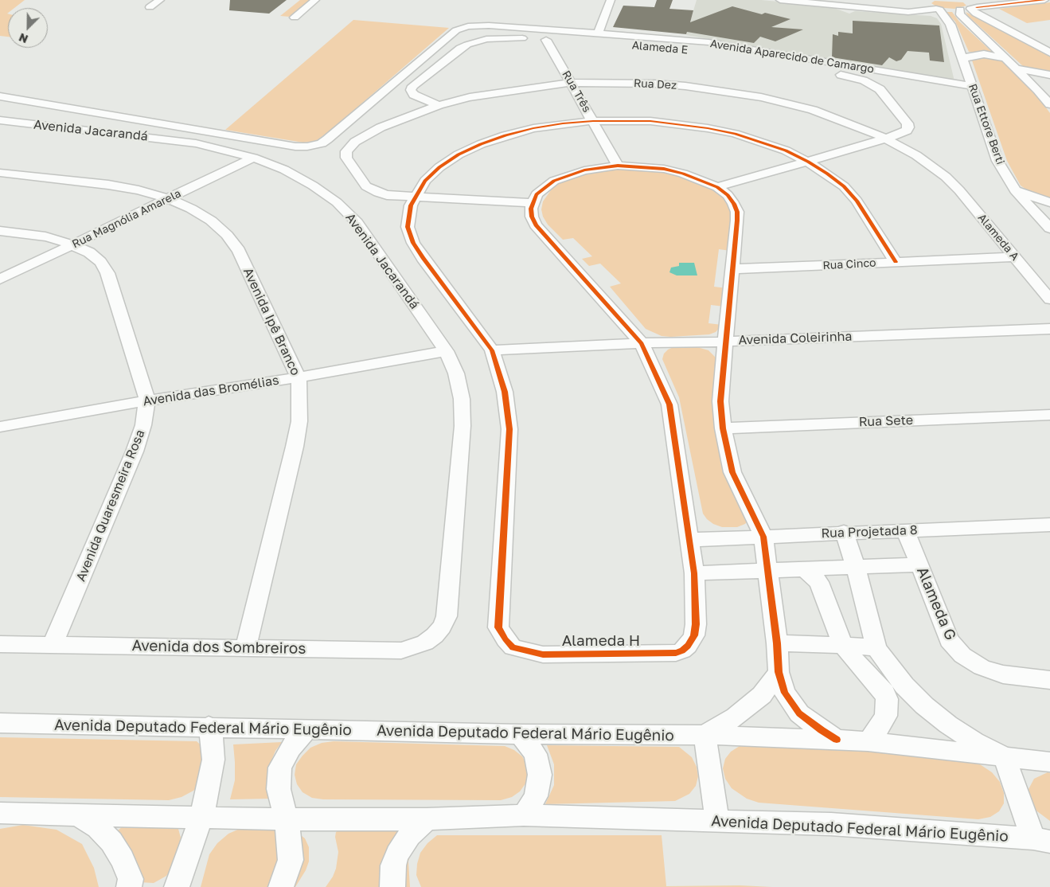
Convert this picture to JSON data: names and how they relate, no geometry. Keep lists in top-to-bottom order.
{
  "streets": {
    "street": [
      "Alameda E",
      "Avenida Aparecido de Camargo",
      "Rua Dez",
      "Rua Três",
      "Rua Ettore Berti",
      "Avenida Jacarandá",
      "Rua Magnólia Amarela",
      "Alameda A",
      "Rua Cinco",
      "Avenida Ipê Branco",
      "Avenida Coleirinha",
      "Avenida das Bromélias",
      "Rua Sete",
      "Avenida Quaresmeira Rosa",
      "Rua Projetada 8",
      "Alameda G",
      "Alameda H",
      "Avenida dos Sombreiros",
      "Avenida Deputado Federal Mário Eugênio"
    ]
  },
  "crossings": [
    ["Avenida Aparecido de Camargo", "Rua Ettore Berti"],
    ["Rua Dez", "Rua Três"],
    ["Rua Dez", "Alameda A"],
    ["Avenida Jacarandá", "Rua Magnólia Amarela"],
    ["Avenida Jacarandá", "Avenida das Bromélias"],
    ["Avenida Jacarandá", "Avenida dos Sombreiros"],
    ["Rua Magnólia Amarela", "Avenida Ipê Branco"],
    ["Rua Magnólia Amarela", "Avenida Quaresmeira Rosa"],
    ["Alameda A", "Rua Cinco"],
    ["Avenida Ipê Branco", "Avenida das Bromélias"],
    ["Avenida Ipê Branco", "Avenida dos Sombreiros"],
    ["Avenida Coleirinha", "Alameda H"],
    ["Avenida das Bromélias", "Avenida Quaresmeira Rosa"],
    ["Avenida Quaresmeira Rosa", "Avenida dos Sombreiros"],
    ["Rua Projetada 8", "Alameda G"]
  ],
  "north": "bottom left"
}
